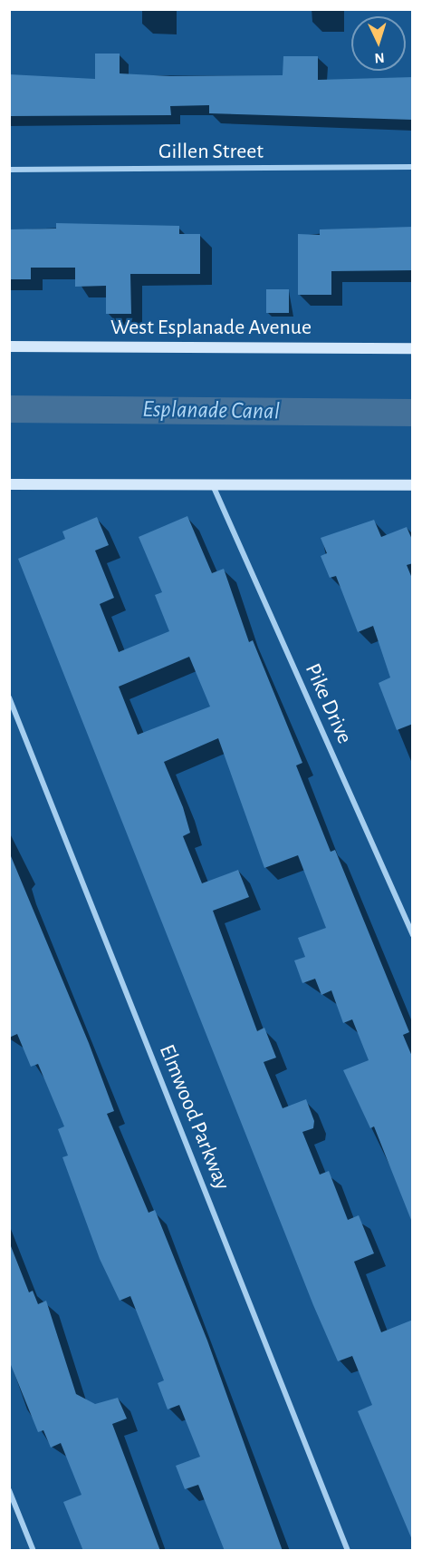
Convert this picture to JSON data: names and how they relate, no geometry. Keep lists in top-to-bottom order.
{
  "streets": {
    "main road": ["West Esplanade Avenue"],
    "street": ["Gillen Street", "Pike Drive", "Elmwood Parkway"]
  },
  "water": ["Esplanade Canal"],
  "north": "bottom"
}
